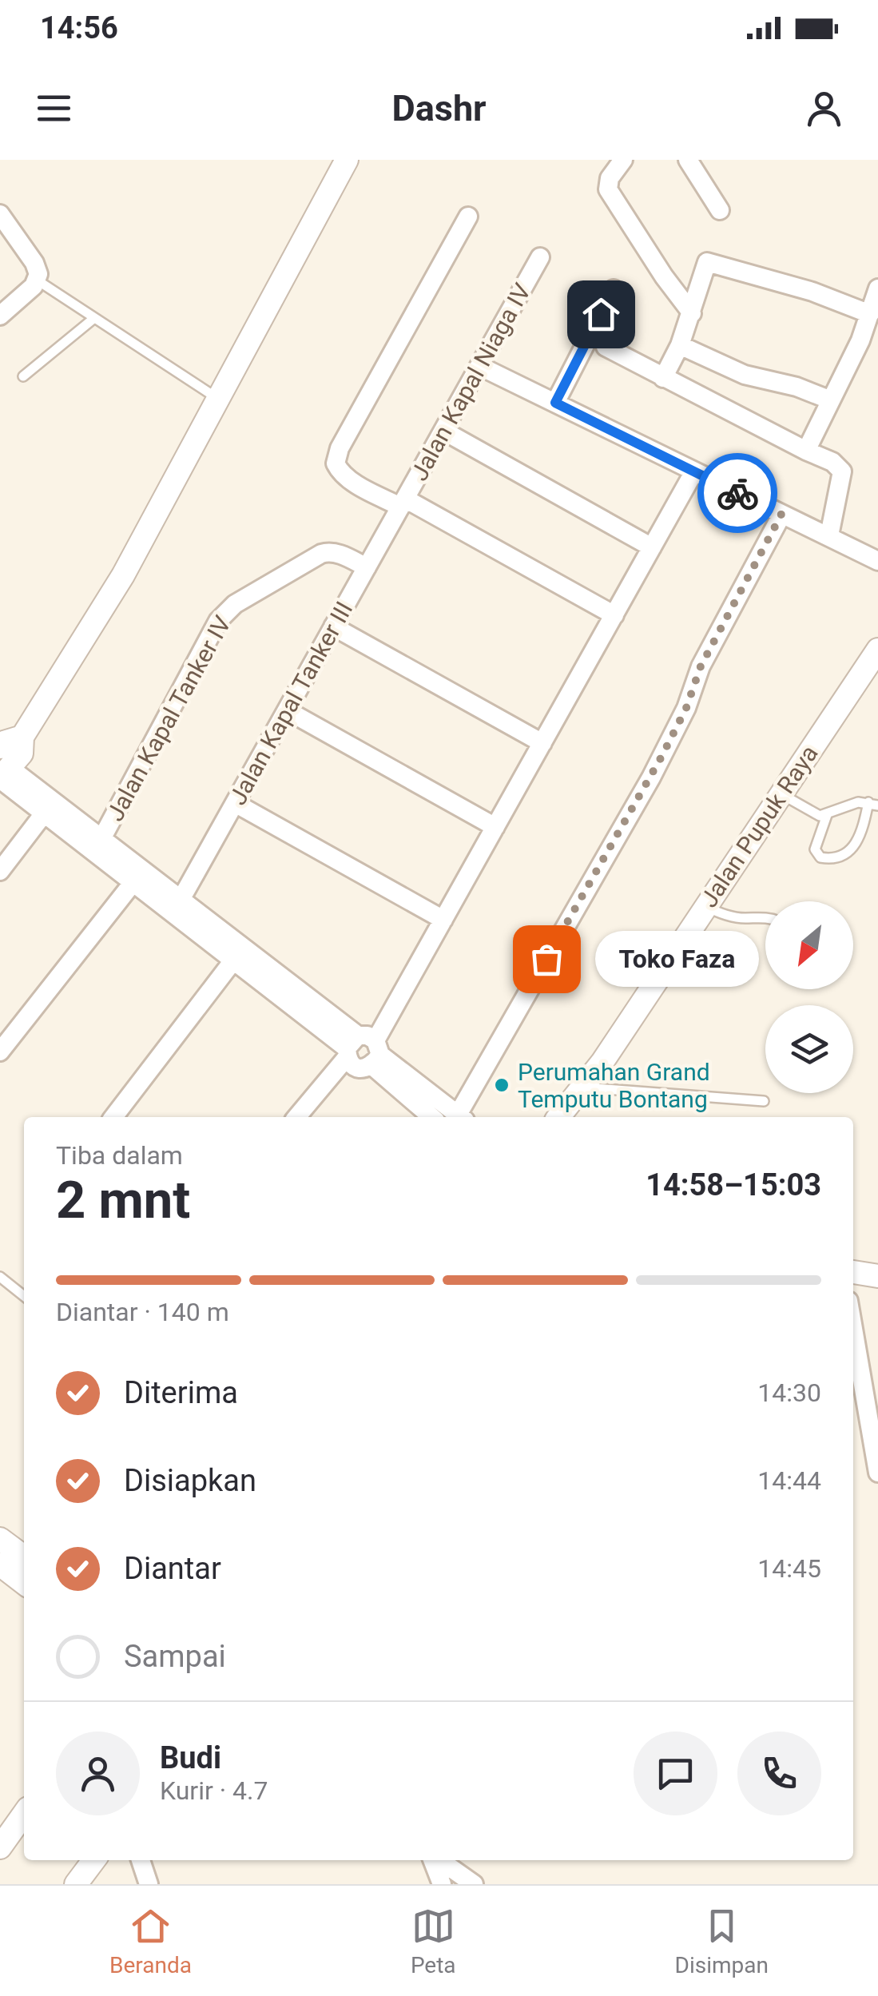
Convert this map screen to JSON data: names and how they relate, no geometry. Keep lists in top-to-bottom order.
{
  "streets": {
    "street": [
      "Jalan Kapal Niaga IV",
      "Jalan Kapal Tanker III",
      "Jalan Kapal Tanker IV",
      "Jalan Pupuk Raya"
    ]
  },
  "crossings": [
    ["Jalan Kapal Niaga IV", "Jalan Kapal Tanker III"],
    ["Jalan Kapal Tanker III", "Jalan Kapal Tanker IV"]
  ],
  "places": ["Toko Faza", "Perumahan Grand Temputu Bontang"],
  "north": "bottom left",
  "page": {
    "status": "14:56",
    "header": "Dashr",
    "bubble": "Toko Faza",
    "heading": ["2 mnt", "Tiba dalam", "14:58–15:03"],
    "panel": ["Budi", "Kurir · 4.7"],
    "bar": "Diantar · 140 m",
    "list": [
      ["Diterima", "14:30"],
      ["Disiapkan", "14:44"],
      ["Diantar", "14:45"],
      "Sampai"
    ],
    "tabs": ["Beranda", "Peta", "Disimpan"]
  }
}
